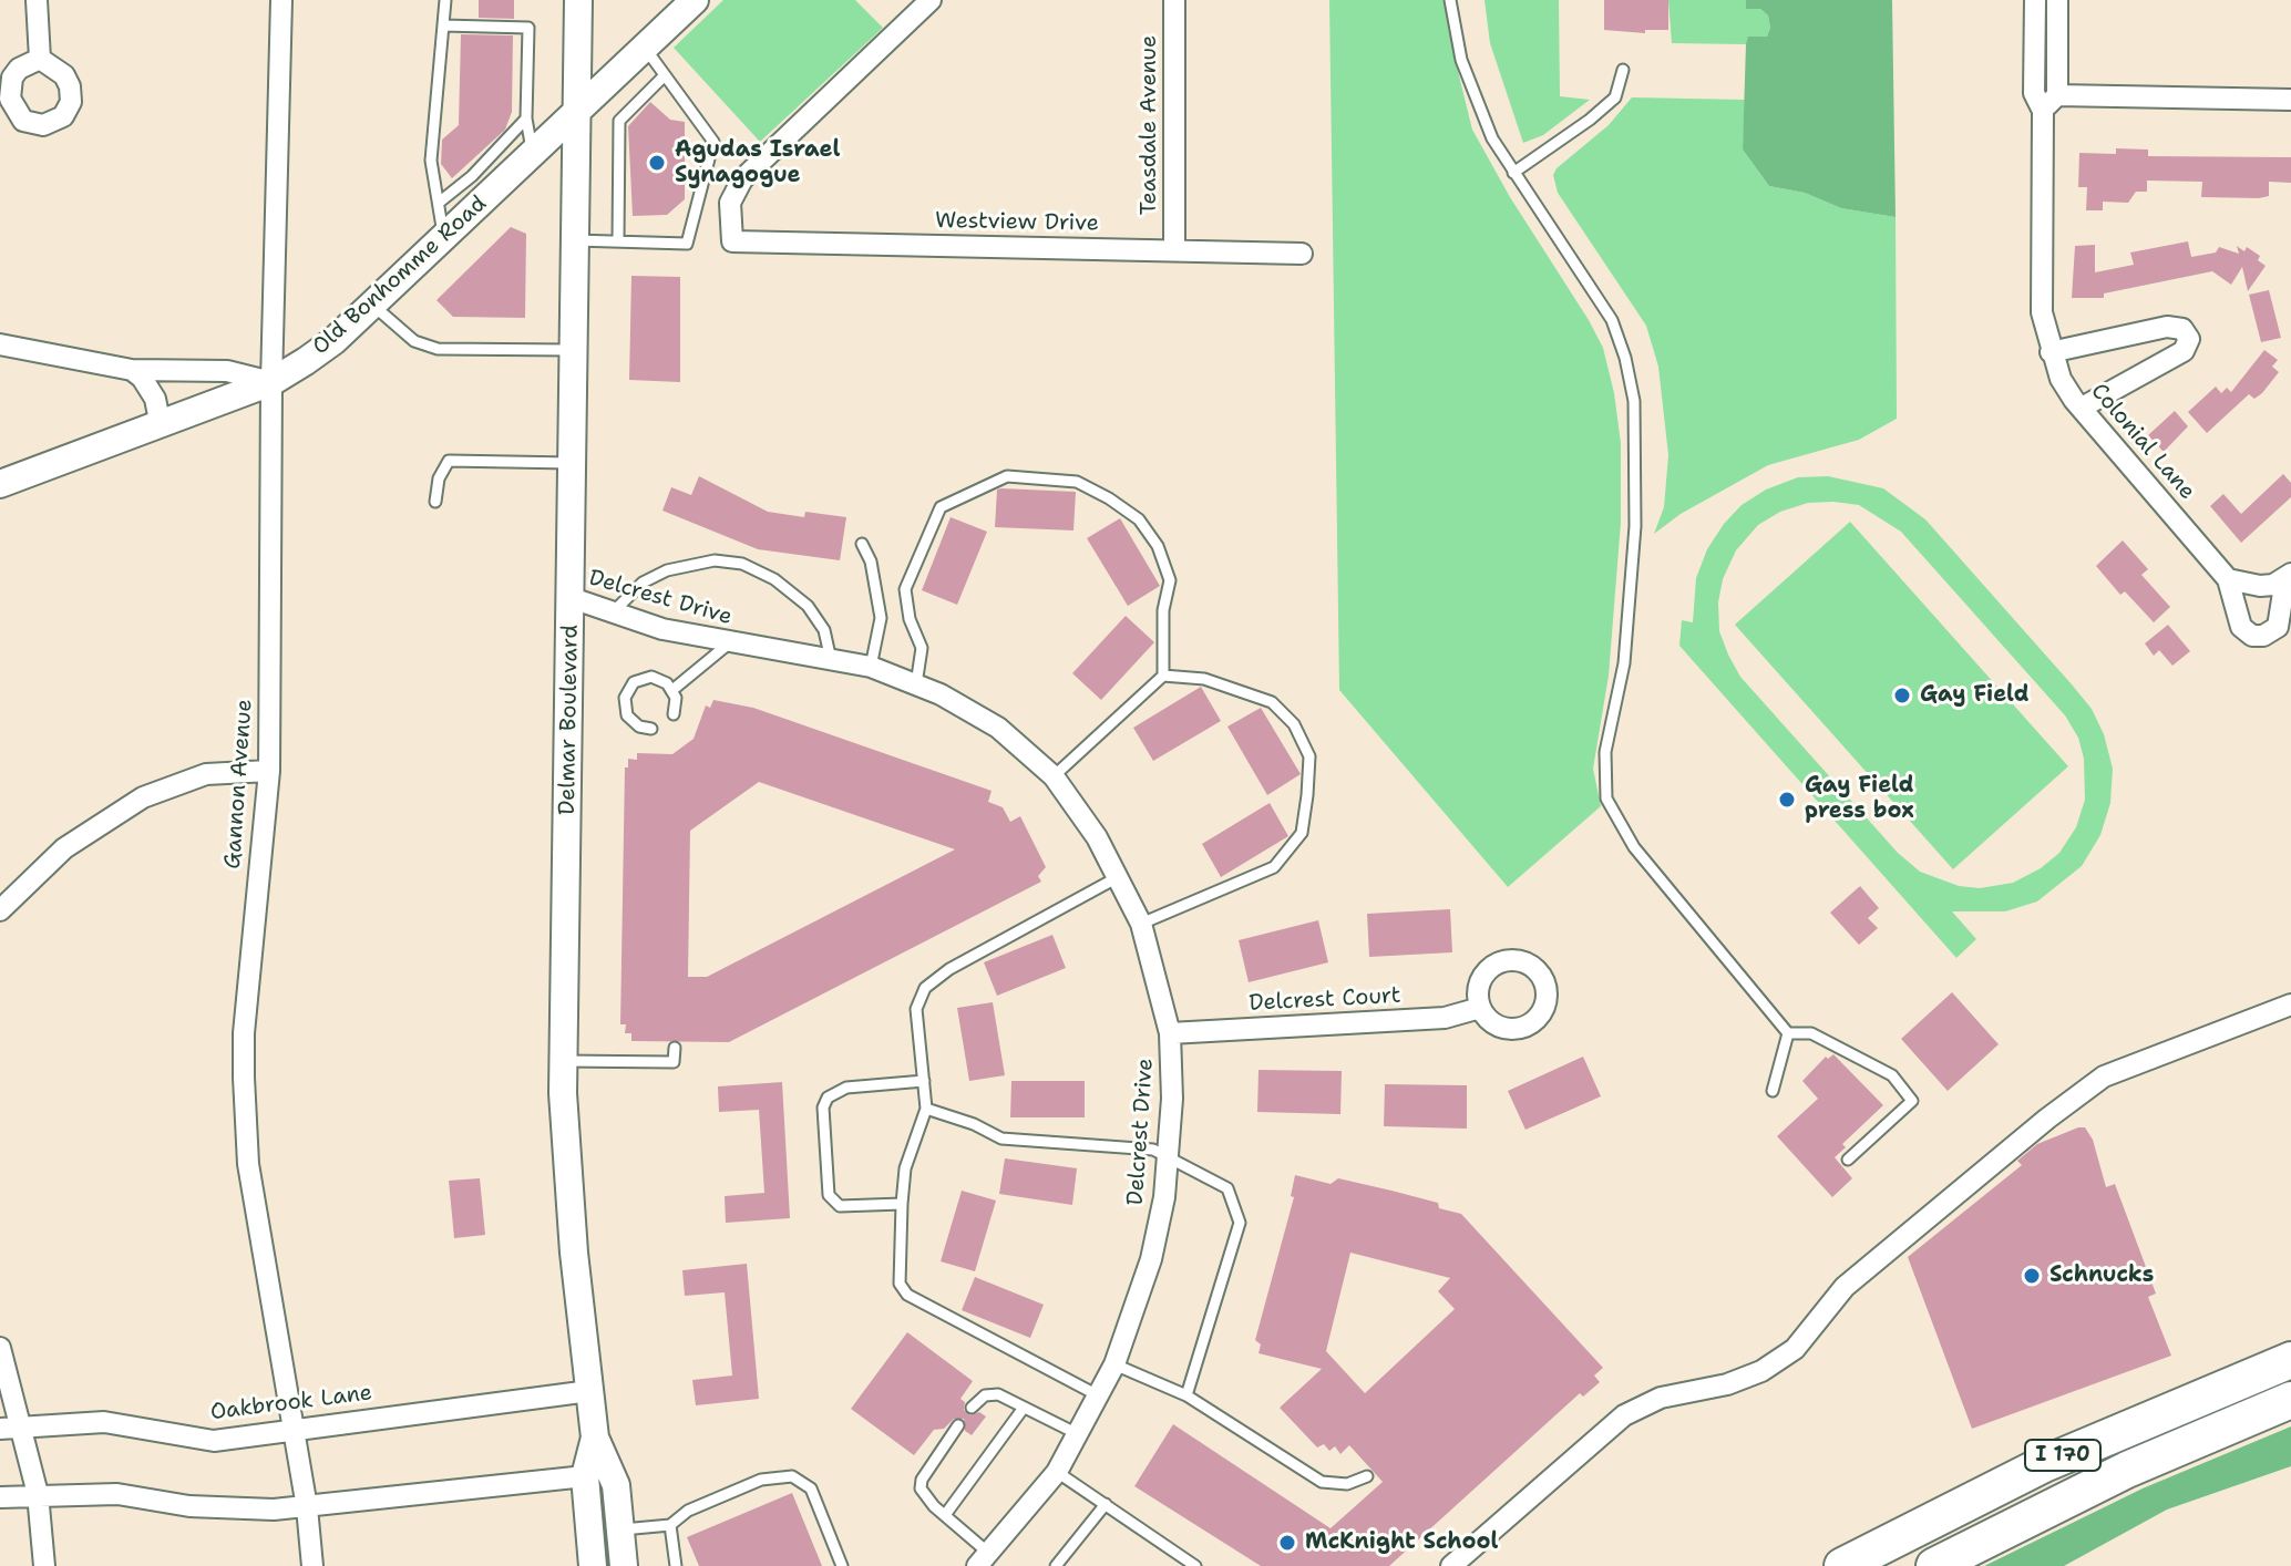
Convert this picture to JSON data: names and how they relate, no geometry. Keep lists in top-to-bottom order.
{
  "streets": {
    "highway": ["I 170"],
    "main road": ["Old Bonhomme Road", "Delmar Boulevard"],
    "street": [
      "Teasdale Avenue",
      "Westview Drive",
      "Colonial Lane",
      "Delcrest Drive",
      "Gannon Avenue",
      "Delcrest Court",
      "Oakbrook Lane"
    ]
  },
  "crossings": [
    ["Teasdale Avenue", "Westview Drive"],
    ["Old Bonhomme Road", "Delmar Boulevard"],
    ["Old Bonhomme Road", "Gannon Avenue"],
    ["Delcrest Drive", "Delmar Boulevard"],
    ["Delcrest Drive", "Delcrest Court"],
    ["Delmar Boulevard", "Oakbrook Lane"],
    ["Gannon Avenue", "Oakbrook Lane"]
  ],
  "places": [
    "Agudas Israel Synagogue",
    "Gay Field",
    "Gay Field press box",
    "Schnucks",
    "McKnight School"
  ]
}
